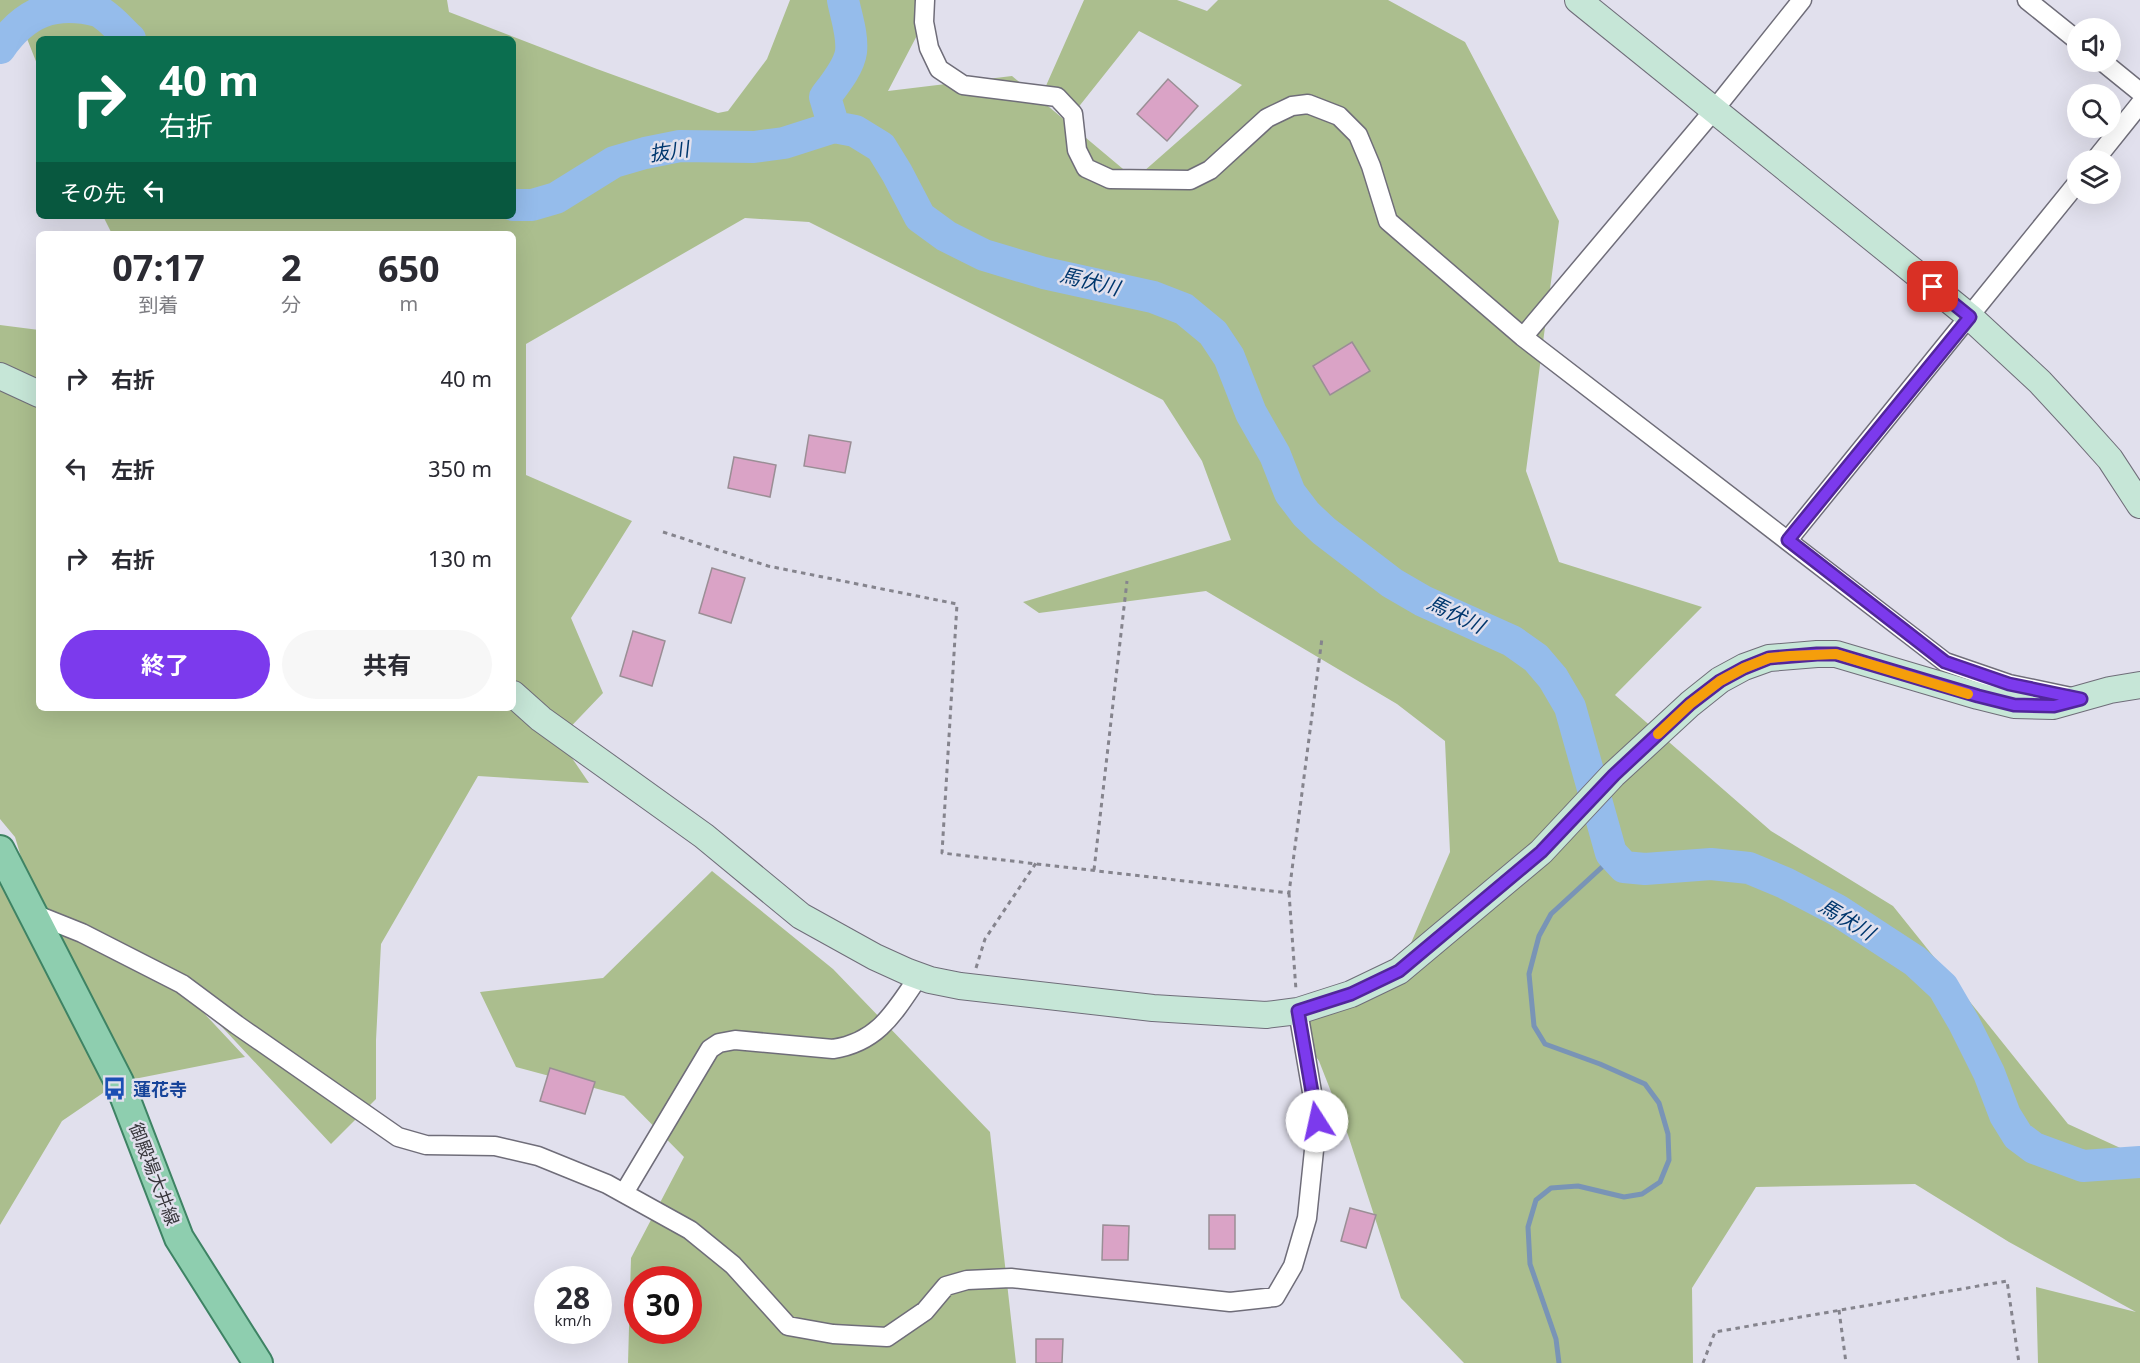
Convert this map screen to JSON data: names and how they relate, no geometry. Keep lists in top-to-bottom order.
{
  "streets": {
    "main road": ["御殿場大井線"]
  },
  "water": ["抜川", "馬伏川"],
  "places": {
    "bus stop": ["蓮花寺"]
  },
  "page": {
    "turn": ["40 m", "右折"],
    "then": "その先",
    "eta": [
      "07:17",
      "到着",
      "2",
      "分",
      "650",
      "m"
    ],
    "list": [
      {
        "name": "右折",
        "value": "40 m"
      },
      {
        "name": "左折",
        "value": "350 m"
      },
      {
        "name": "右折",
        "value": "130 m"
      }
    ],
    "buttons": ["終了", "共有"],
    "speed": "28 km/h",
    "limit": "30"
  }
}
